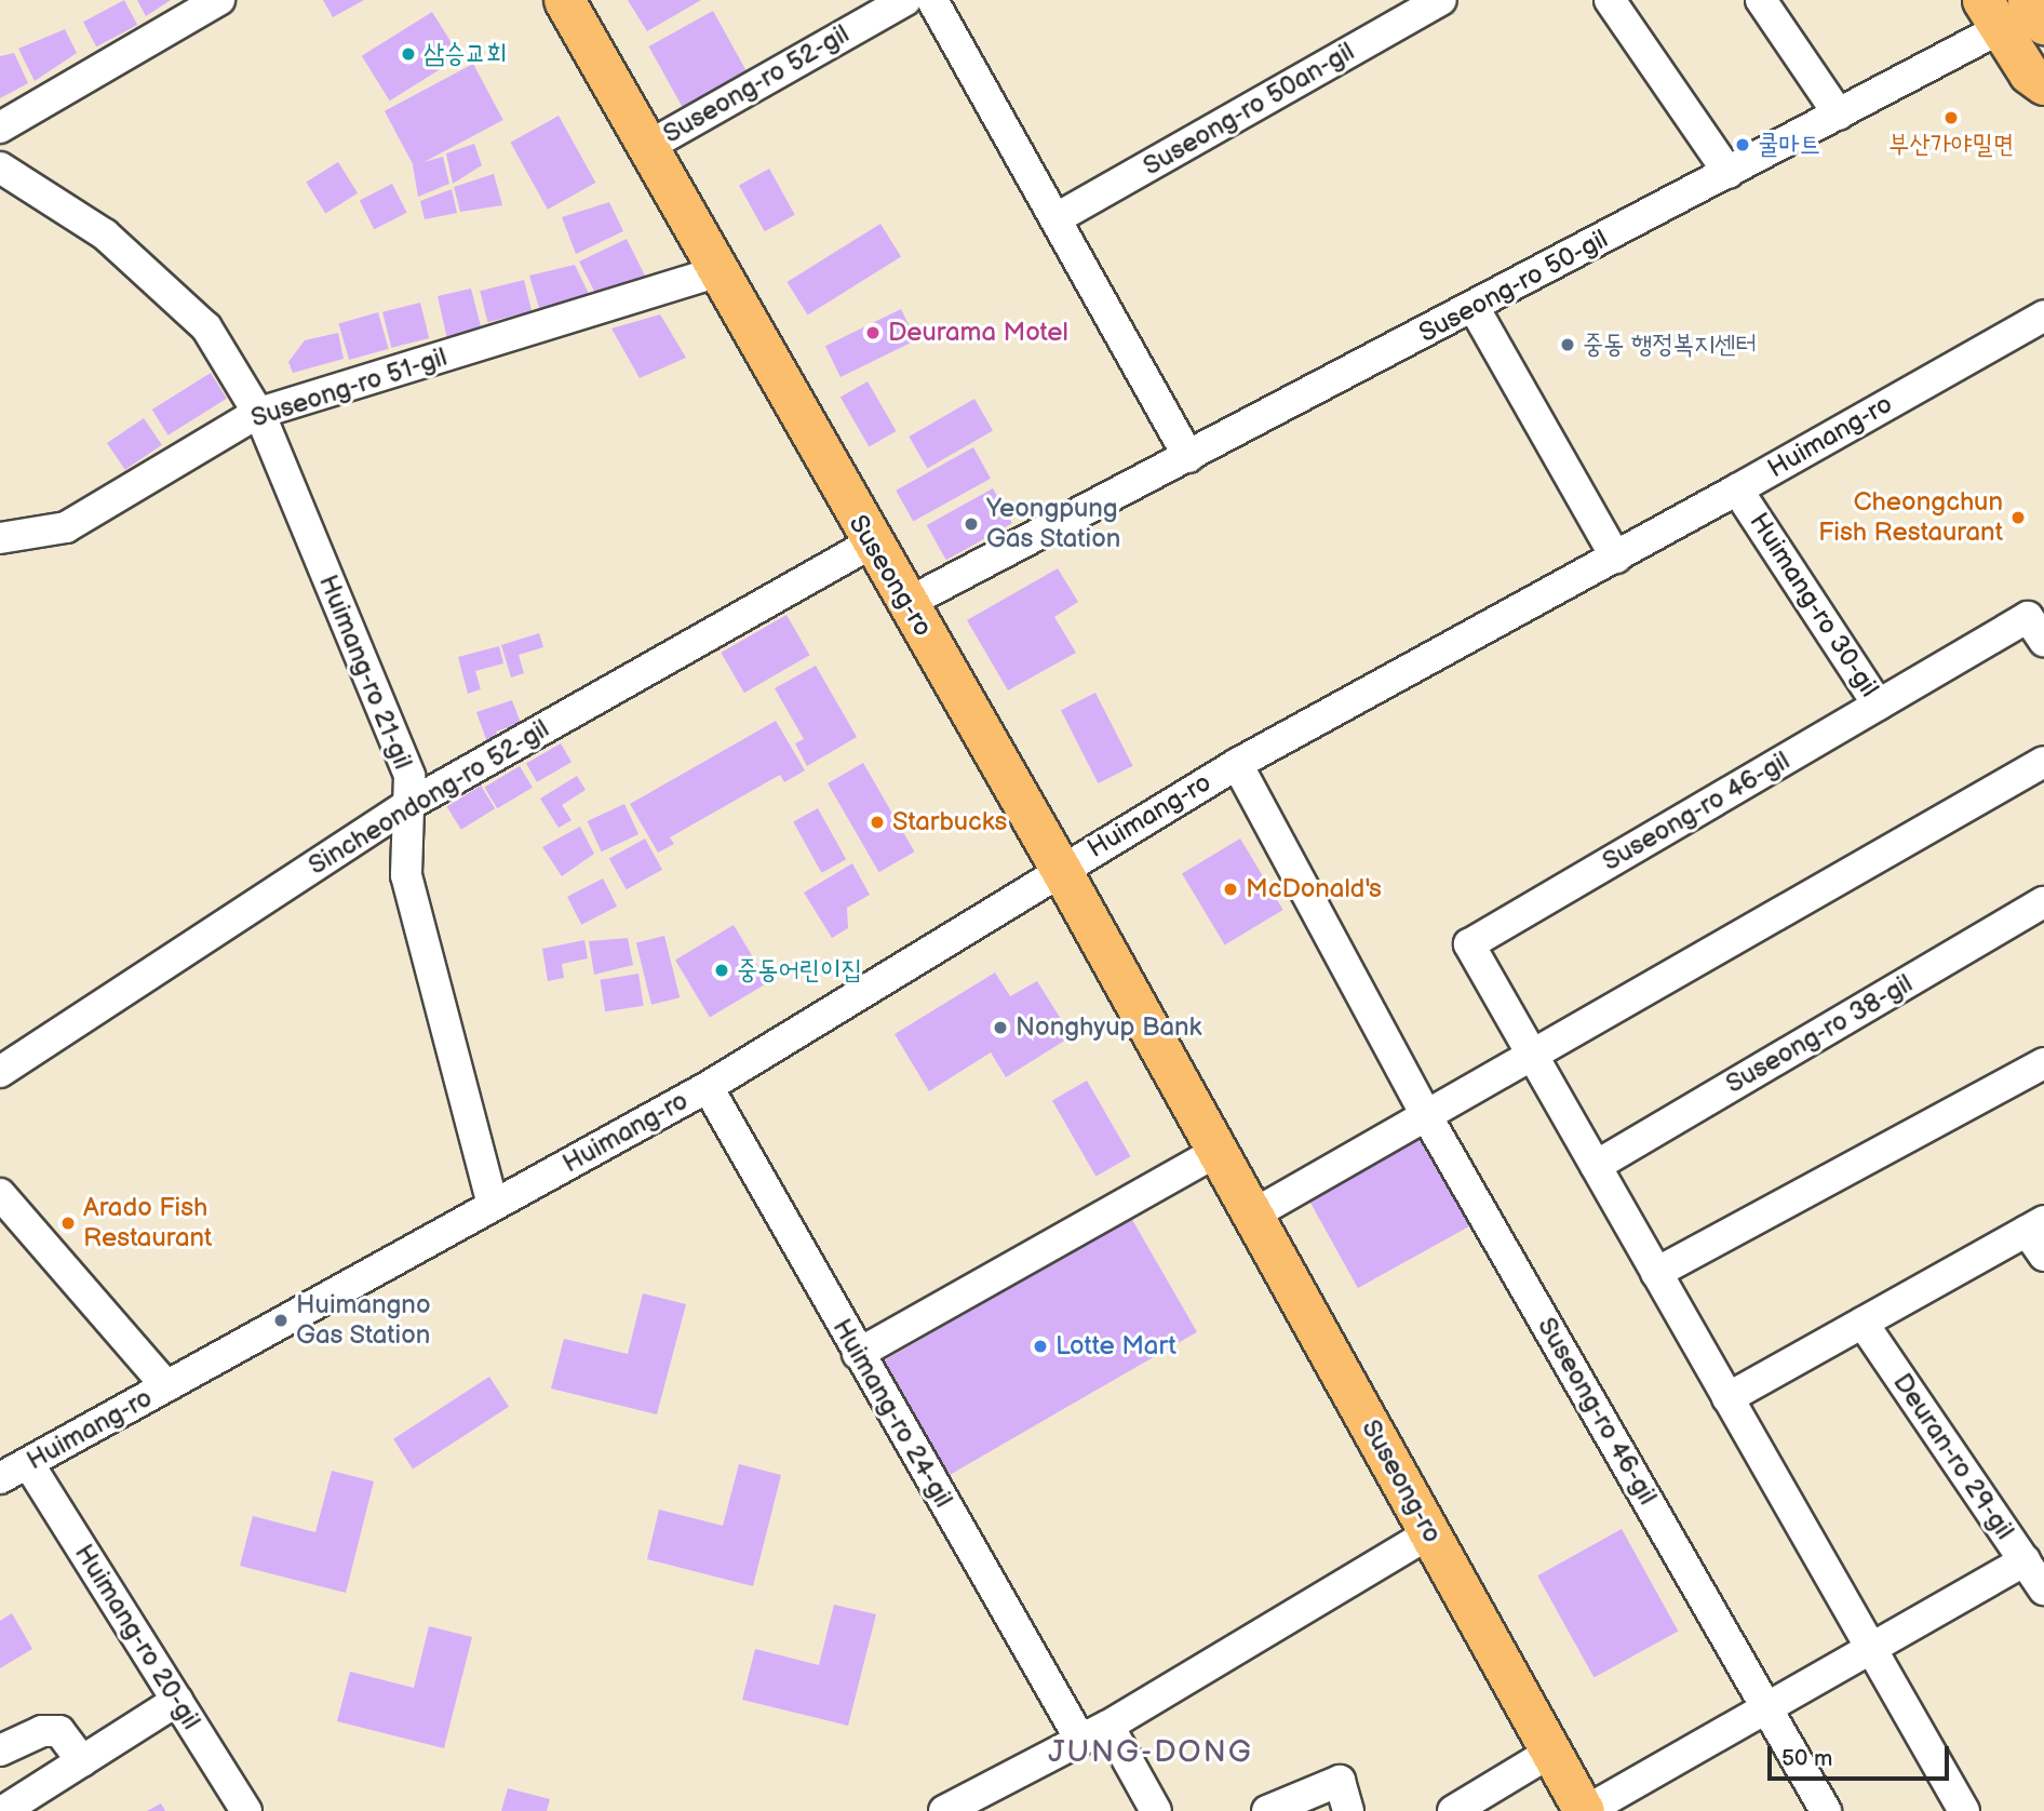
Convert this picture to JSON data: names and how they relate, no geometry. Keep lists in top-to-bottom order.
{
  "streets": {
    "main road": ["Suseong-ro"],
    "street": [
      "Suseong-ro 52-gil",
      "Suseong-ro 50an-gil",
      "Suseong-ro 50-gil",
      "Suseong-ro 51-gil",
      "Huimang-ro",
      "Huimang-ro 30-gil",
      "Huimang-ro 21-gil",
      "Sincheondong-ro 52-gil",
      "Suseong-ro 46-gil",
      "Suseong-ro 38-gil",
      "Huimang-ro 24-gil",
      "Deuran-ro 29-gil",
      "Huimang-ro 20-gil"
    ]
  },
  "crossings": [
    ["Suseong-ro 52-gil", "Suseong-ro"],
    ["Suseong-ro 50-gil", "Suseong-ro"],
    ["Suseong-ro 51-gil", "Suseong-ro"],
    ["Suseong-ro 51-gil", "Huimang-ro 21-gil"],
    ["Huimang-ro", "Suseong-ro"],
    ["Huimang-ro", "Huimang-ro 30-gil"],
    ["Huimang-ro", "Huimang-ro 21-gil"],
    ["Huimang-ro", "Suseong-ro 46-gil"],
    ["Huimang-ro", "Huimang-ro 24-gil"],
    ["Huimang-ro", "Huimang-ro 20-gil"],
    ["Suseong-ro", "Sincheondong-ro 52-gil"],
    ["Suseong-ro", "Suseong-ro 46-gil"],
    ["Suseong-ro", "Deuran-ro 29-gil"],
    ["Huimang-ro 30-gil", "Suseong-ro 46-gil"],
    ["Huimang-ro 21-gil", "Sincheondong-ro 52-gil"]
  ],
  "districts": ["JUNG-DONG"],
  "places": [
    "삼승교회",
    "부산가야밀면",
    "쿨마트",
    "Deurama Motel",
    "중동 행정복지센터",
    "Cheongchun Fish Restaurant",
    "Yeongpung Gas Station",
    "Starbucks",
    "McDonald's",
    "중동어린이집",
    "Nonghyup Bank",
    "Arado Fish Restaurant",
    "Huimangno Gas Station",
    "Lotte Mart"
  ],
  "scale_bar": "50 m"
}
